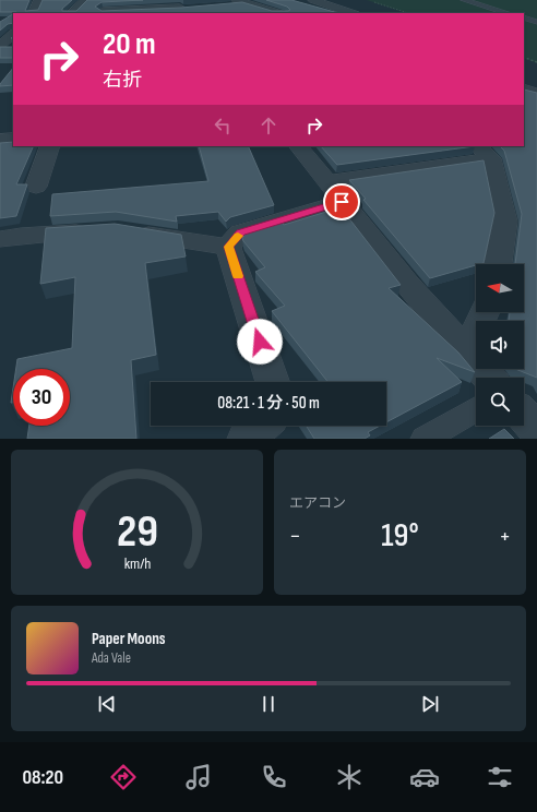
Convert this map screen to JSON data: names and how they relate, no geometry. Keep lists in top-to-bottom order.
{
  "north": "left",
  "page": {
    "turn": ["20 m", "右折"],
    "limit": "30",
    "trip": "08:21 · 1 分 · 50 m",
    "tile": "エアコン",
    "heat": ["−", "19°", "+"],
    "song": ["Paper Moons", "Ada Vale"],
    "tabs": "08:20",
    "gauge": ["29", "km/h"]
  }
}
